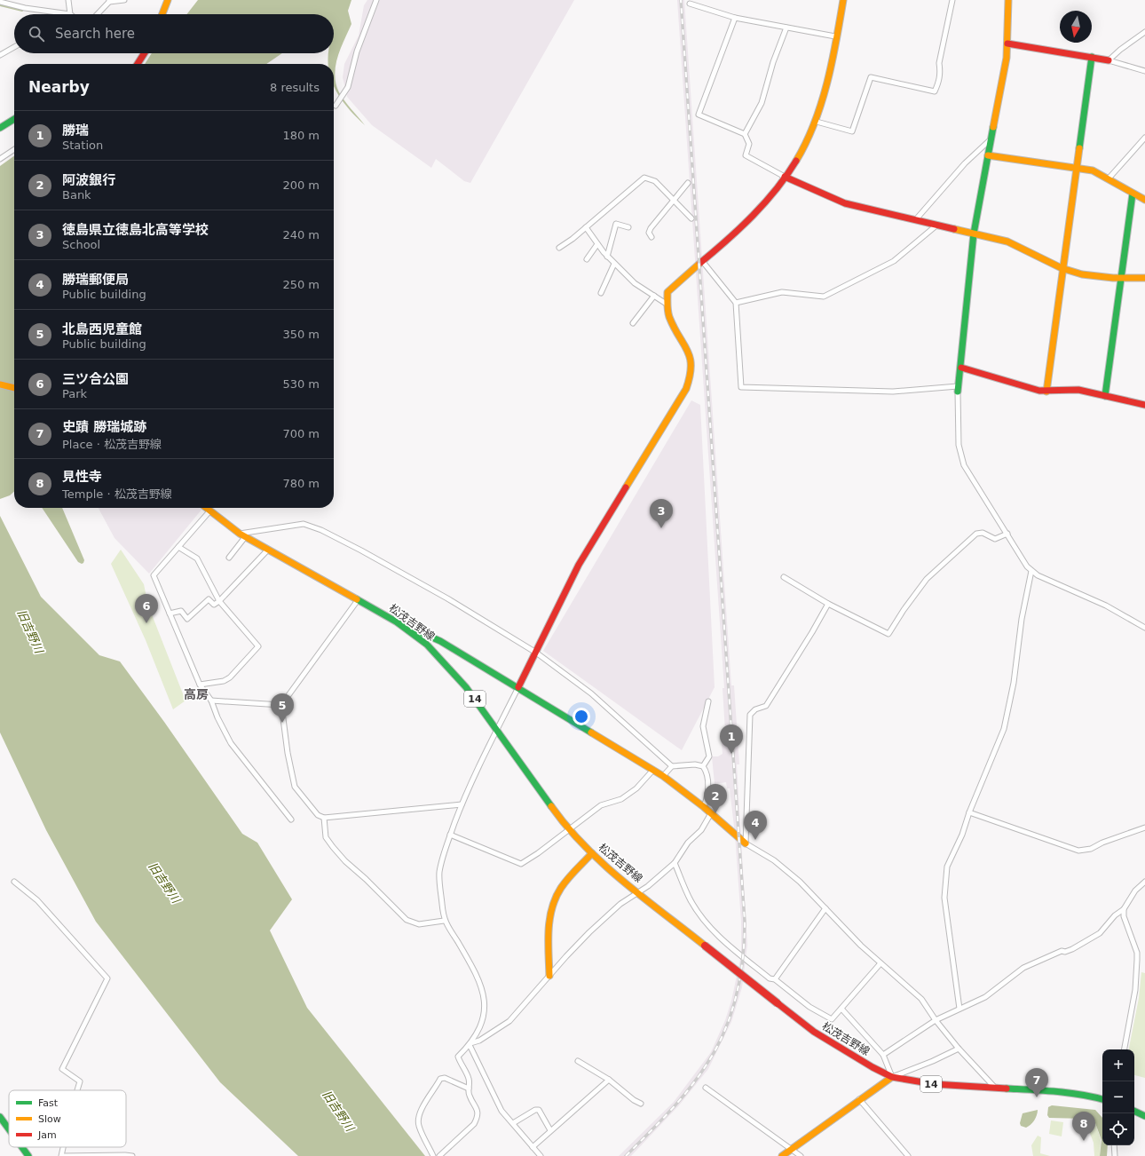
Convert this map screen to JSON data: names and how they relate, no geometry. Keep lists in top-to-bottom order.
{
  "streets": {
    "street": ["松茂吉野線", "14"]
  },
  "districts": ["高房"],
  "water": ["旧吉野川"],
  "legend": ["Fast", "Slow", "Jam"],
  "north": "bottom",
  "page": {
    "search": "Search here",
    "heading": ["Nearby", "8 results"],
    "list": [
      {
        "mark": "1",
        "name": "勝瑞",
        "note": "Station",
        "value": "180 m"
      },
      {
        "mark": "2",
        "name": "阿波銀行",
        "note": "Bank",
        "value": "200 m"
      },
      {
        "mark": "3",
        "name": "徳島県立徳島北高等学校",
        "note": "School",
        "value": "240 m"
      },
      {
        "mark": "4",
        "name": "勝瑞郵便局",
        "note": "Public building",
        "value": "250 m"
      },
      {
        "mark": "5",
        "name": "北島西児童館",
        "note": "Public building",
        "value": "350 m"
      },
      {
        "mark": "6",
        "name": "三ツ合公園",
        "note": "Park",
        "value": "530 m"
      },
      {
        "mark": "7",
        "name": "史蹟 勝瑞城跡",
        "note": "Place · 松茂吉野線",
        "value": "700 m"
      },
      {
        "mark": "8",
        "name": "見性寺",
        "note": "Temple · 松茂吉野線",
        "value": "780 m"
      }
    ],
    "pins": [
      "3",
      "6",
      "5",
      "1",
      "2",
      "4",
      "7",
      "8"
    ],
    "map_buttons": ["+", "−"]
  }
}
